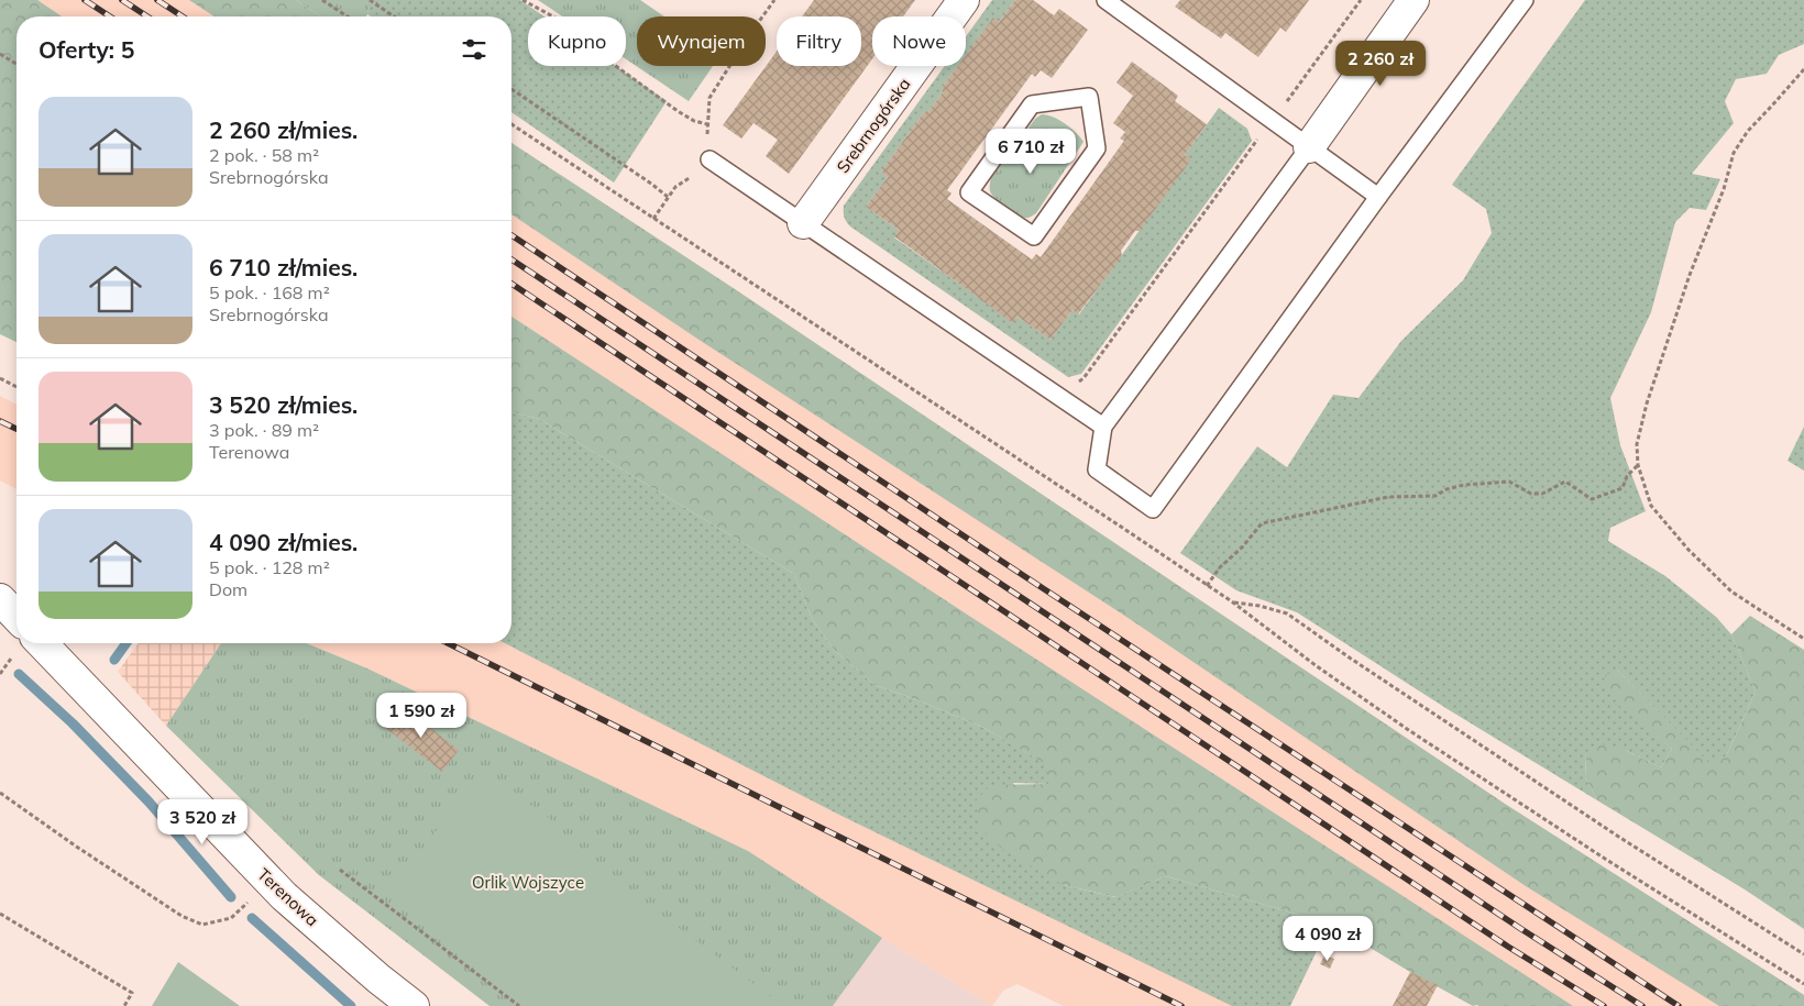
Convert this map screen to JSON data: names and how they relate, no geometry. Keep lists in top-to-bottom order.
{
  "streets": {
    "street": ["Srebrnogórska", "Terenowa"]
  },
  "parks": ["Orlik Wojszyce"],
  "page": {
    "chip": [
      "Kupno",
      "Wynajem",
      "Filtry",
      "Nowe"
    ],
    "heading": "Oferty: 5",
    "price": [
      "2 260 zł",
      "6 710 zł",
      "1 590 zł",
      "3 520 zł",
      "4 090 zł"
    ],
    "list": [
      {
        "name": "2 260 zł/mies.",
        "note": "2 pok. · 58 m² · Srebrnogórska"
      },
      {
        "name": "6 710 zł/mies.",
        "note": "5 pok. · 168 m² · Srebrnogórska"
      },
      {
        "name": "3 520 zł/mies.",
        "note": "3 pok. · 89 m² · Terenowa"
      },
      {
        "name": "4 090 zł/mies.",
        "note": "5 pok. · 128 m² · Dom"
      }
    ]
  }
}
